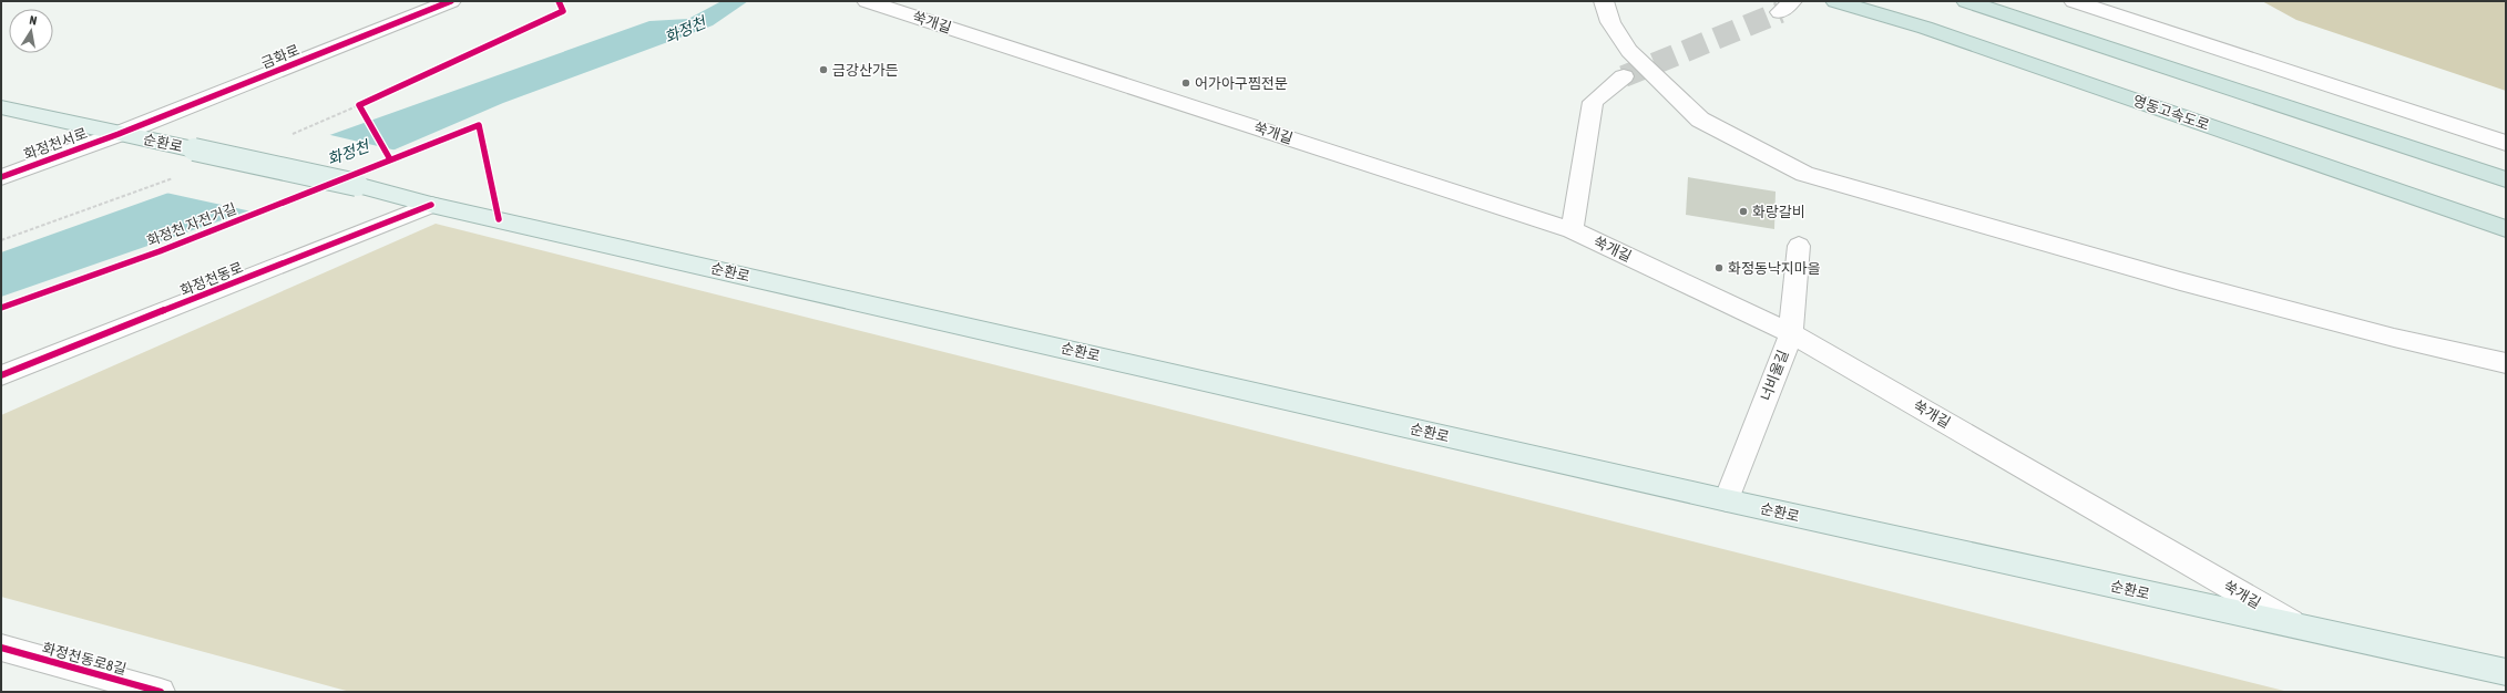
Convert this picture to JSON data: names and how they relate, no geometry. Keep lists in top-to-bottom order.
{
  "streets": {
    "highway": ["영동고속도로"],
    "main road": ["순환로"],
    "street": [
      "쑥개길",
      "금화로",
      "화정천서로",
      "화정천동로",
      "너비울길",
      "화정천동로8길"
    ],
    "cycle path": ["화정천 자전거길"]
  },
  "crossings": [
    ["쑥개길", "순환로"],
    ["쑥개길", "너비울길"],
    ["금화로", "순환로"],
    ["금화로", "화정천서로"],
    ["순환로", "화정천서로"],
    ["순환로", "화정천동로"],
    ["순환로", "너비울길"]
  ],
  "water": ["화정천"],
  "places": [
    "금강산가든",
    "어가아구찜전문",
    "화랑갈비",
    "화정동낙지마을"
  ],
  "north": "top"
}
